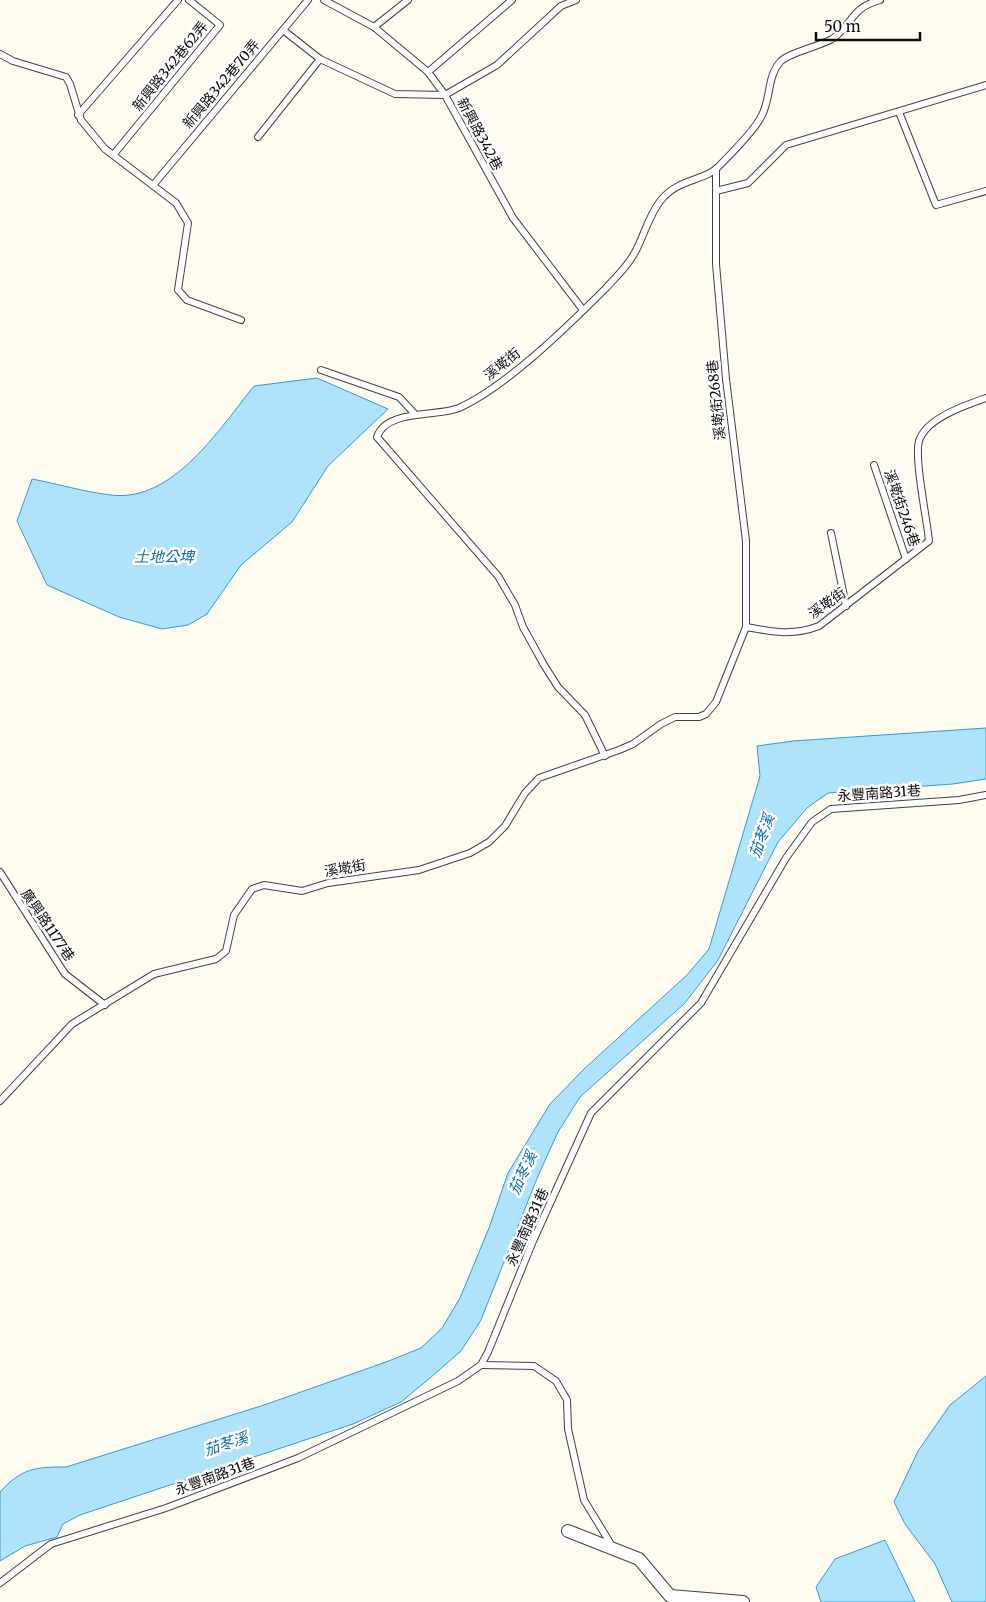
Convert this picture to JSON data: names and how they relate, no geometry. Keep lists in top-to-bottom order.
{
  "streets": {
    "lane": [
      "新興路342巷62弄",
      "新興路342巷70弄",
      "新興路342巷",
      "溪墘街",
      "溪墘街268巷",
      "溪墘街246巷",
      "永豐南路31巷",
      "廣興路1177巷"
    ]
  },
  "crossings": [
    ["新興路342巷", "溪墘街"],
    ["溪墘街", "溪墘街268巷"],
    ["溪墘街", "溪墘街246巷"],
    ["溪墘街", "廣興路1177巷"]
  ],
  "water": ["土地公埤", "茄苳溪"],
  "scale_bar": "50 m"
}
